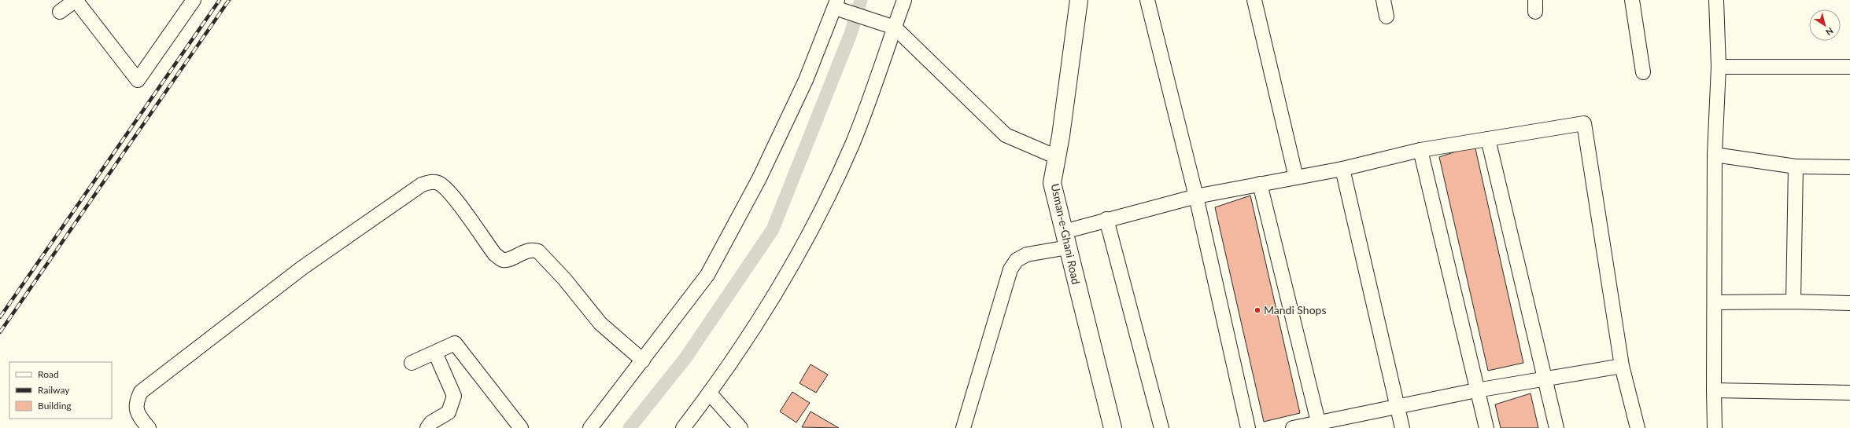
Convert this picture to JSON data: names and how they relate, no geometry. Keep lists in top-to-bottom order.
{
  "streets": {
    "main road": ["Usman-e-Ghani Road"]
  },
  "places": ["Mandi Shops"],
  "legend": ["Road", "Railway", "Building"],
  "north": "bottom right"
}
